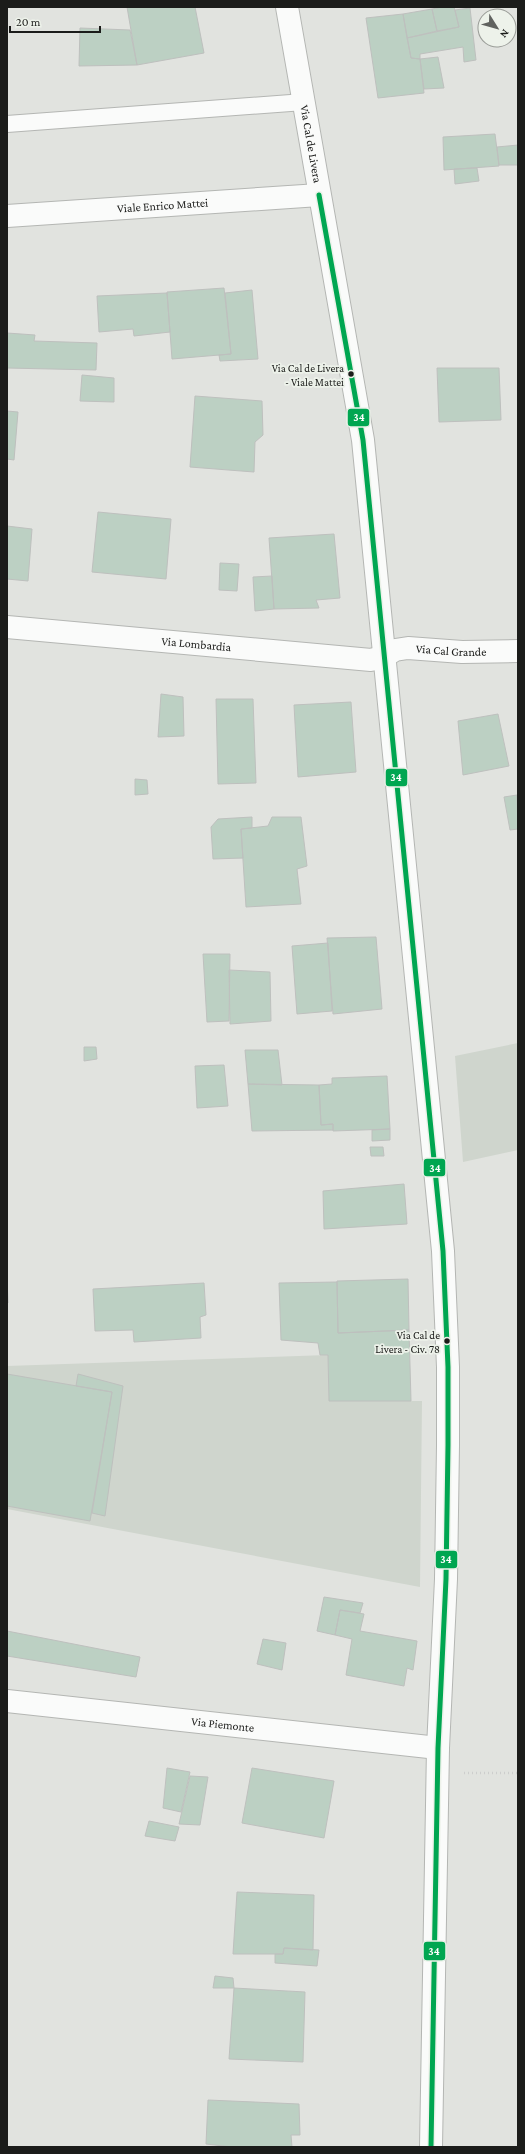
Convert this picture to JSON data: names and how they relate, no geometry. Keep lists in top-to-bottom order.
{
  "streets": {
    "street": [
      "Via Cal de Livera",
      "Viale Enrico Mattei",
      "Via Lombardia",
      "Via Cal Grande",
      "Via Piemonte"
    ]
  },
  "crossings": [
    ["Via Cal de Livera", "Viale Enrico Mattei"],
    ["Via Cal de Livera", "Via Lombardia"],
    ["Via Cal de Livera", "Via Cal Grande"],
    ["Via Cal de Livera", "Via Piemonte"],
    ["Via Lombardia", "Via Cal Grande"]
  ],
  "places": ["Via Cal de Livera - Viale Mattei", "Via Cal de Livera - Civ. 78"],
  "lines": ["transit line 34"],
  "scale_bar": "20 m",
  "north": "bottom right"
}
